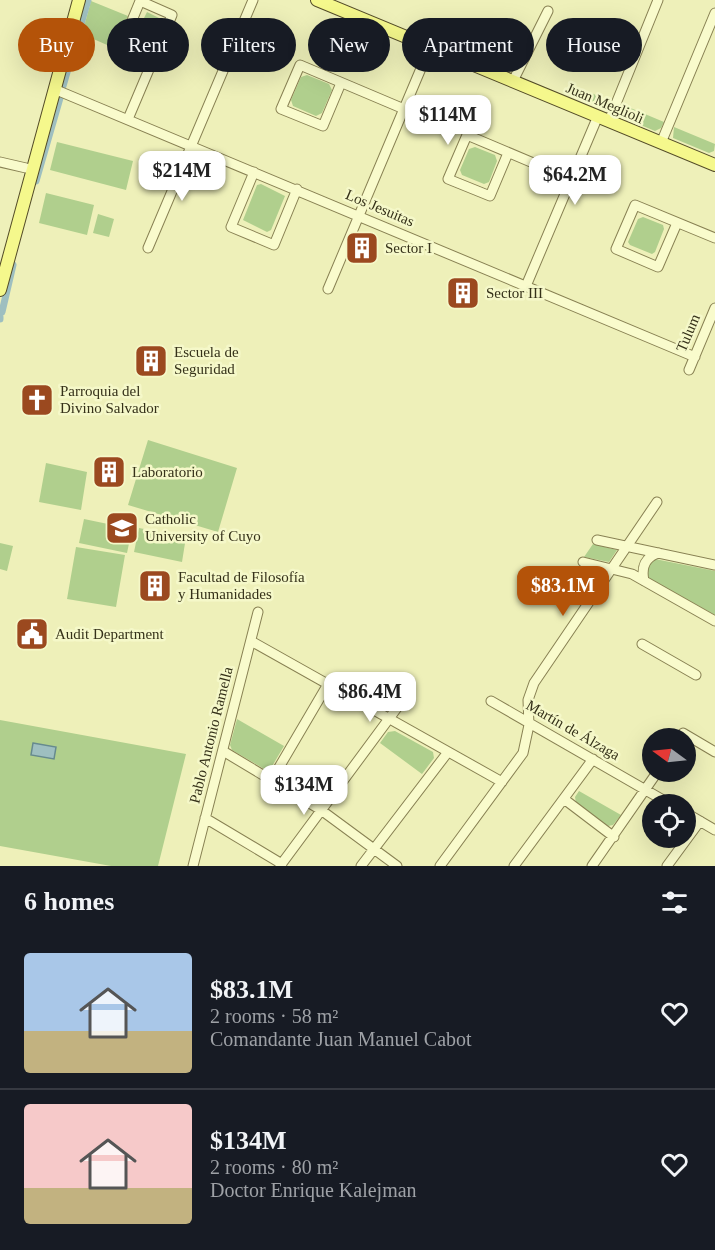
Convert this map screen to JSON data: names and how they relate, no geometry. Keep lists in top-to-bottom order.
{
  "streets": {
    "main road": ["Juan Meglioli"],
    "street": [
      "Los Jesuitas",
      "Tulum",
      "Martín de Álzaga",
      "Pablo Antonio Ramella"
    ]
  },
  "crossings": [
    ["Los Jesuitas", "Tulum"]
  ],
  "places": {
    "building": [
      "Sector I",
      "Sector III",
      "Escuela de Seguridad",
      "Laboratorio",
      "Facultad de Filosofía y Humanidades"
    ],
    "church": ["Parroquia del Divino Salvador"],
    "school or university": ["Catholic University of Cuyo"],
    "public building": ["Audit Department"]
  },
  "north": "left",
  "page": {
    "chip": [
      "Buy",
      "Rent",
      "Filters",
      "New",
      "Apartment",
      "House"
    ],
    "price": [
      "$114M",
      "$214M",
      "$64.2M",
      "$83.1M",
      "$86.4M",
      "$134M"
    ],
    "heading": "6 homes",
    "list": [
      {
        "name": "$83.1M",
        "note": "2 rooms · 58 m² · Comandante Juan Manuel Cabot"
      },
      {
        "name": "$134M",
        "note": "2 rooms · 80 m² · Doctor Enrique Kalejman"
      }
    ]
  }
}
